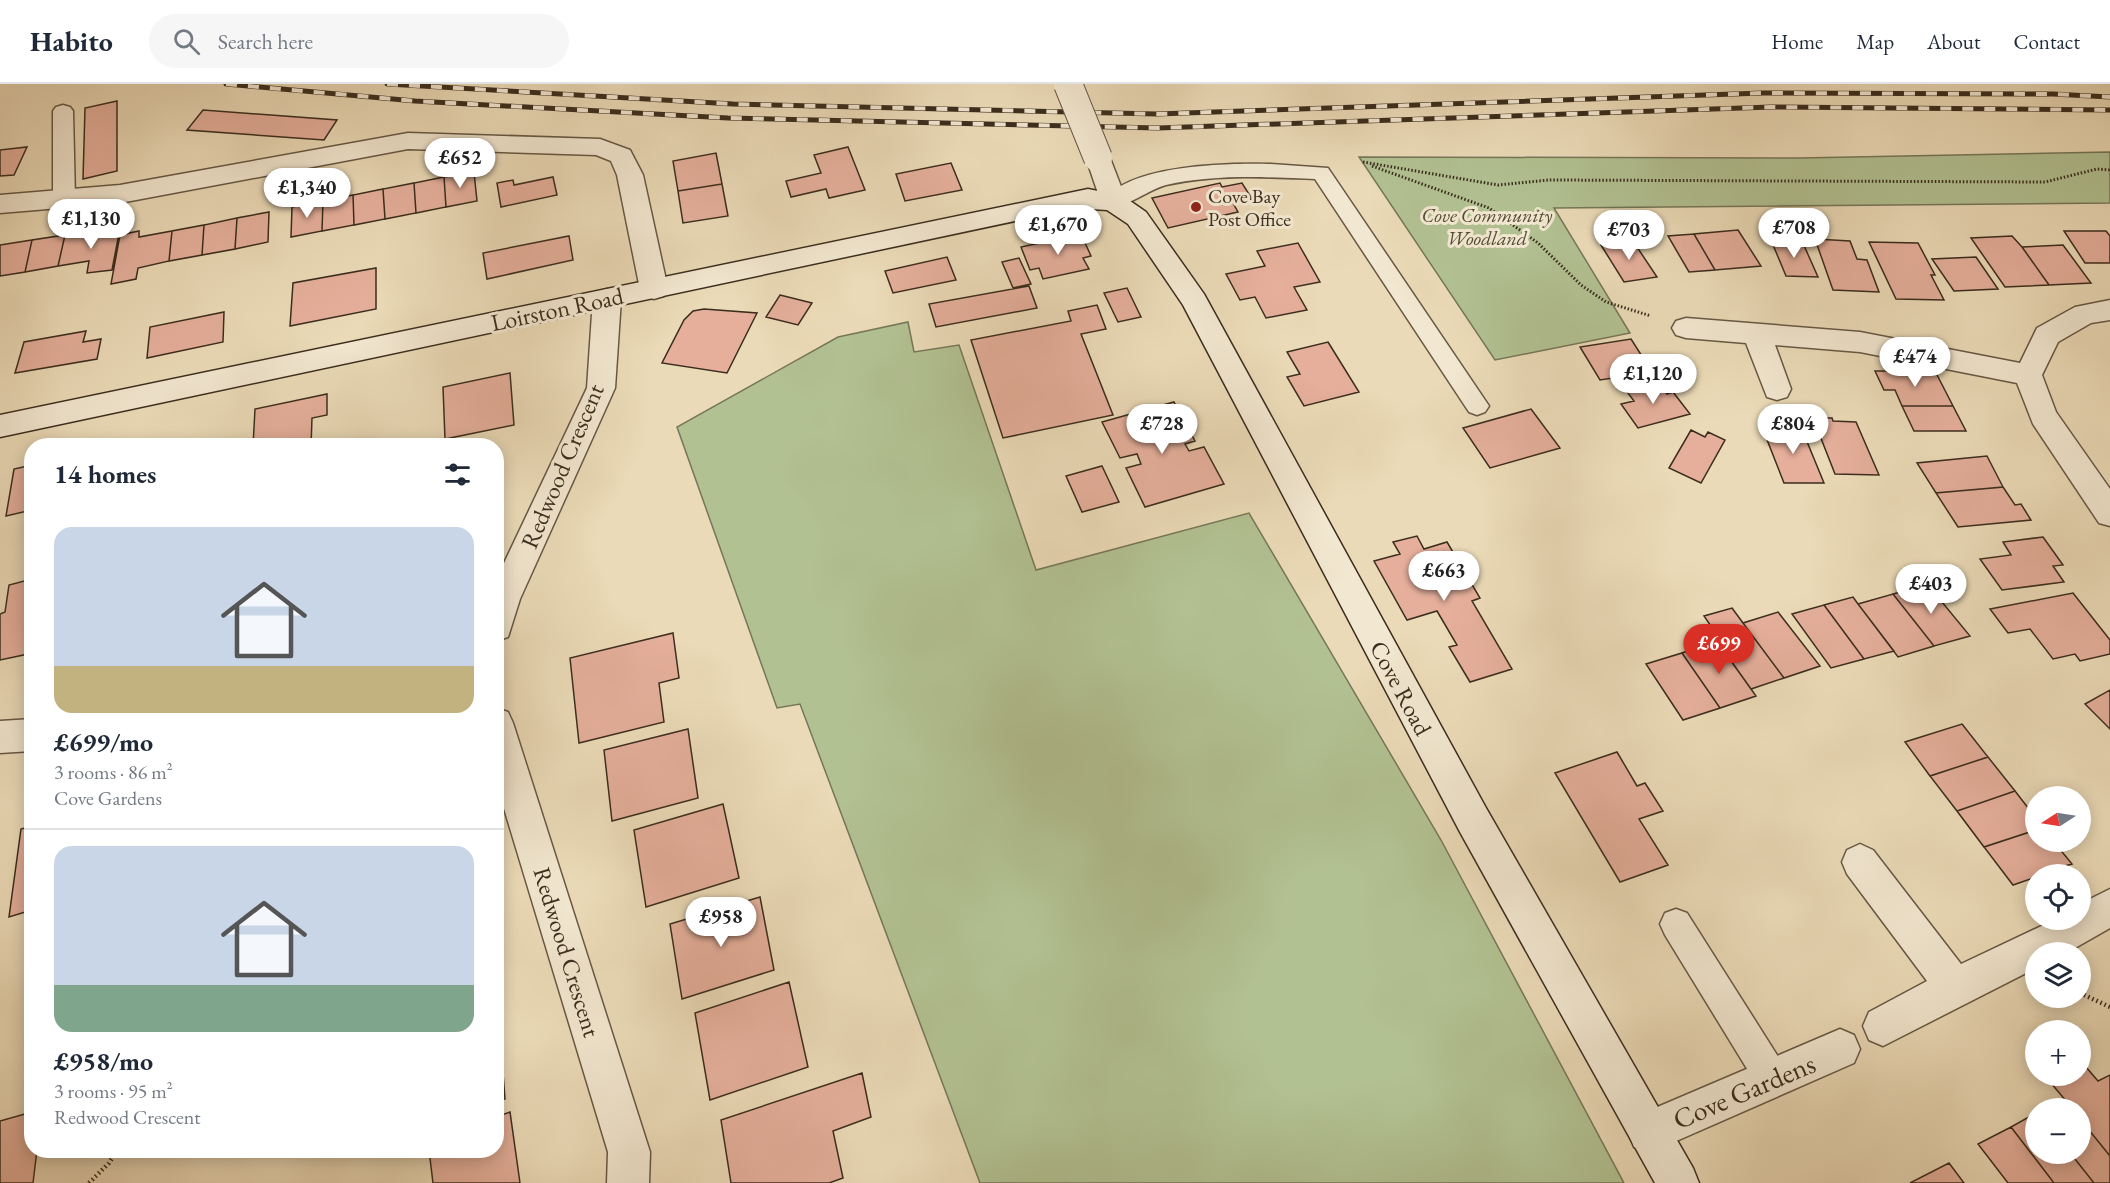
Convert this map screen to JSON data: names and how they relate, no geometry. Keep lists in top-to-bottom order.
{
  "streets": {
    "street": [
      "Loirston Road",
      "Redwood Crescent",
      "Cove Road",
      "Cove Gardens"
    ]
  },
  "crossings": [
    ["Loirston Road", "Redwood Crescent"],
    ["Loirston Road", "Cove Road"],
    ["Cove Road", "Cove Gardens"]
  ],
  "parks": ["Cove Community Woodland"],
  "places": ["Cove Bay Post Office"],
  "north": "left",
  "page": {
    "header": "Habito",
    "search": "Search here",
    "nav": [
      "Home",
      "Map",
      "About",
      "Contact"
    ],
    "price": [
      "£652",
      "£1,340",
      "£1,130",
      "£1,670",
      "£708",
      "£703",
      "£474",
      "£1,120",
      "£728",
      "£804",
      "£663",
      "£403",
      "£699",
      "£958"
    ],
    "heading": "14 homes",
    "list": [
      {
        "name": "£699/mo",
        "note": "3 rooms · 86 m² · Cove Gardens"
      },
      {
        "name": "£958/mo",
        "note": "3 rooms · 95 m² · Redwood Crescent"
      }
    ],
    "map_buttons": ["+", "−"]
  }
}
